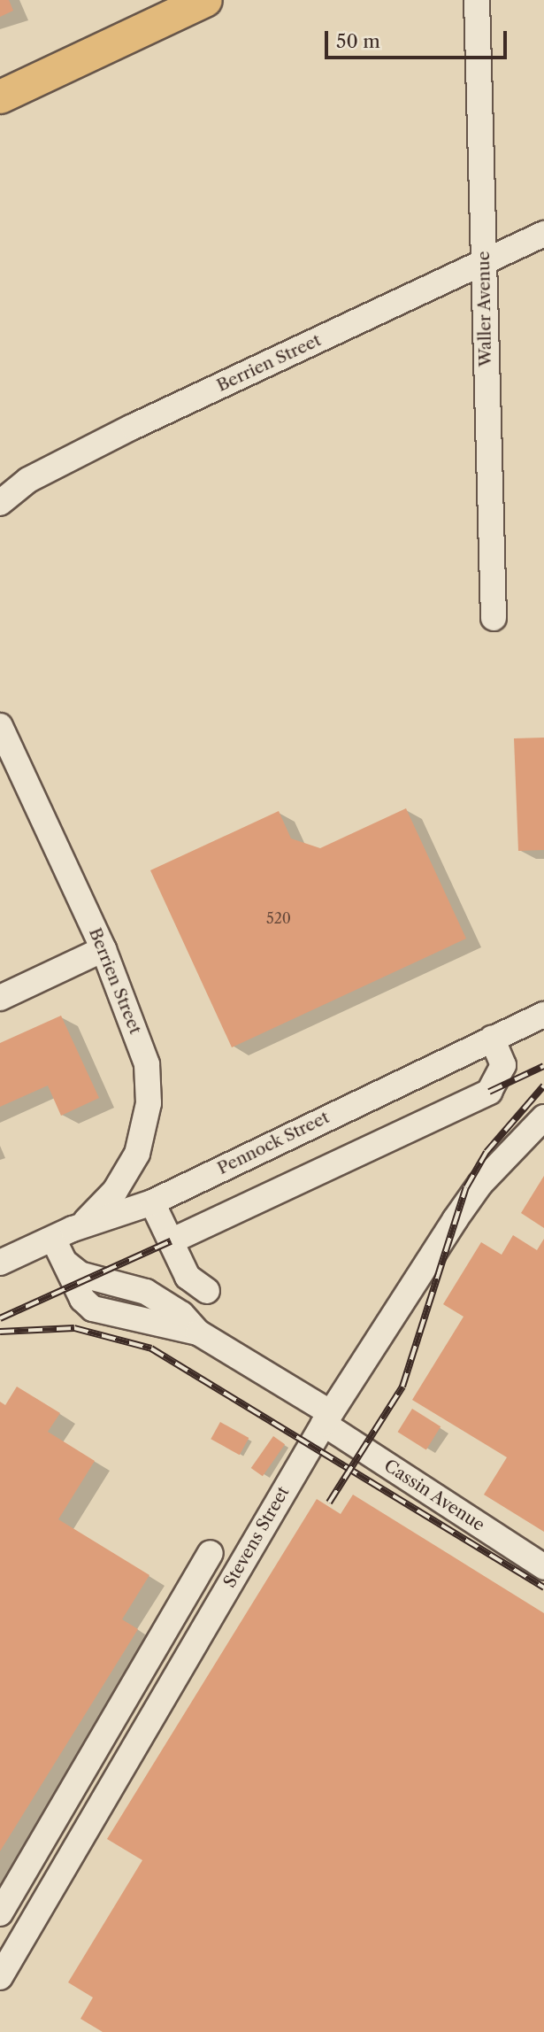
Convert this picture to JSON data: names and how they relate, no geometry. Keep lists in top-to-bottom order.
{
  "streets": {
    "street": [
      "Waller Avenue",
      "Berrien Street",
      "Pennock Street",
      "Cassin Avenue",
      "Stevens Street"
    ]
  },
  "crossings": [
    ["Waller Avenue", "Berrien Street"],
    ["Berrien Street", "Pennock Street"],
    ["Berrien Street", "Cassin Avenue"],
    ["Pennock Street", "Cassin Avenue"],
    ["Cassin Avenue", "Stevens Street"]
  ],
  "house_numbers": ["520"],
  "scale_bar": "50 m"
}
